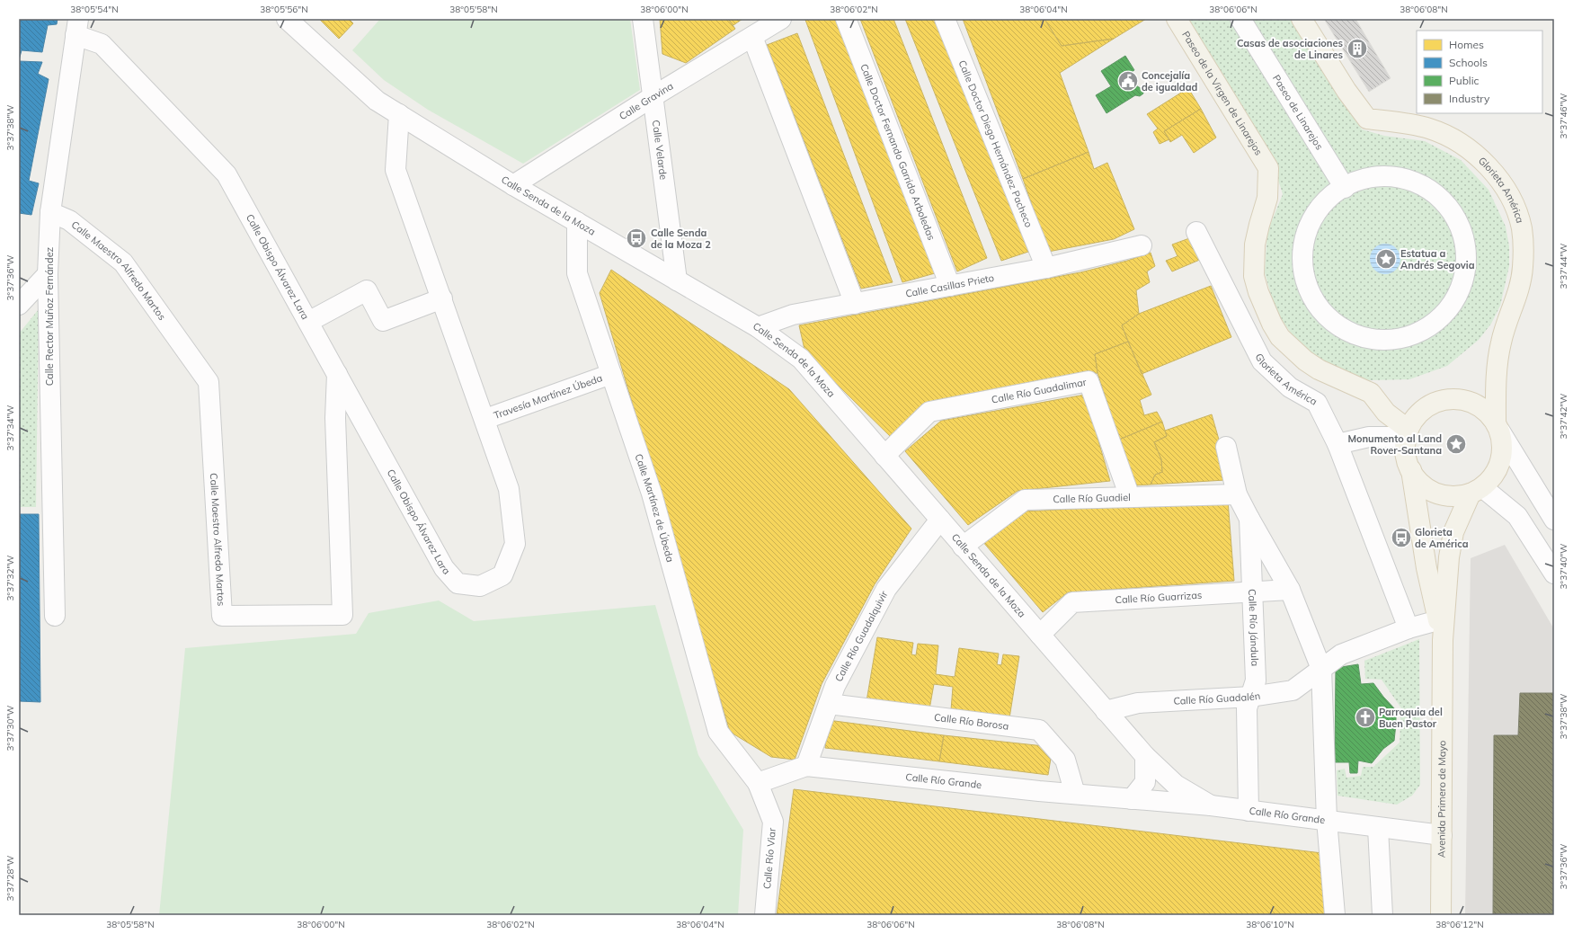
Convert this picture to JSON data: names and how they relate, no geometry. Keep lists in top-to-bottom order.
{
  "streets": {
    "main road": ["Paseo de la Virgen de Linarejos", "Glorieta América", "Avenida Primero de Mayo"],
    "street": [
      "Calle Gravina",
      "Paseo de Linarejos",
      "Calle Doctor Diego Hernández Pacheco",
      "Calle Velarde",
      "Calle Doctor Fernando Garrido Arboledas",
      "Calle Senda de la Moza",
      "Calle Obispo Álvarez Lara",
      "Calle Maestro Alfredo Martos",
      "Calle Casillas Prieto",
      "Calle Rector Muñoz Fernández",
      "Calle Río Guadalimar",
      "Travesía Martínez Úbeda",
      "Calle Río Guadiel",
      "Calle Martínez de Úbeda",
      "Calle Río Guarrizas",
      "Calle Río Jándula",
      "Calle Río Guadalquivir",
      "Calle Río Guadalén",
      "Calle Río Borosa",
      "Calle Río Grande",
      "Calle Río Viar"
    ]
  },
  "crossings": [
    ["Paseo de la Virgen de Linarejos", "Glorieta América"],
    ["Calle Gravina", "Calle Velarde"],
    ["Calle Gravina", "Calle Senda de la Moza"],
    ["Calle Doctor Diego Hernández Pacheco", "Calle Casillas Prieto"],
    ["Calle Velarde", "Calle Senda de la Moza"],
    ["Calle Doctor Fernando Garrido Arboledas", "Calle Casillas Prieto"],
    ["Glorieta América", "Calle Río Guadalén"],
    ["Calle Senda de la Moza", "Calle Obispo Álvarez Lara"],
    ["Calle Senda de la Moza", "Calle Casillas Prieto"],
    ["Calle Senda de la Moza", "Calle Río Guadalimar"],
    ["Calle Senda de la Moza", "Calle Río Guadiel"],
    ["Calle Senda de la Moza", "Calle Martínez de Úbeda"],
    ["Calle Senda de la Moza", "Calle Río Guarrizas"],
    ["Calle Senda de la Moza", "Calle Río Guadalquivir"],
    ["Calle Senda de la Moza", "Calle Río Guadalén"],
    ["Calle Senda de la Moza", "Calle Río Grande"],
    ["Calle Obispo Álvarez Lara", "Calle Maestro Alfredo Martos"],
    ["Calle Obispo Álvarez Lara", "Calle Rector Muñoz Fernández"],
    ["Calle Obispo Álvarez Lara", "Travesía Martínez Úbeda"],
    ["Calle Maestro Alfredo Martos", "Calle Rector Muñoz Fernández"],
    ["Calle Río Guadalimar", "Calle Río Guadiel"],
    ["Travesía Martínez Úbeda", "Calle Martínez de Úbeda"],
    ["Calle Río Guadiel", "Calle Río Jándula"],
    ["Calle Martínez de Úbeda", "Calle Río Grande"],
    ["Calle Martínez de Úbeda", "Calle Río Viar"],
    ["Calle Río Guarrizas", "Calle Río Jándula"],
    ["Calle Río Jándula", "Calle Río Guadalén"],
    ["Calle Río Jándula", "Calle Río Grande"],
    ["Calle Río Guadalquivir", "Calle Río Borosa"],
    ["Calle Río Guadalquivir", "Calle Río Grande"],
    ["Calle Río Borosa", "Calle Río Grande"],
    ["Calle Río Grande", "Avenida Primero de Mayo"],
    ["Calle Río Grande", "Calle Río Viar"]
  ],
  "places": {
    "building": ["Casas de asociaciones de Linares"],
    "public building": ["Concejalía de igualdad"],
    "bus stop": ["Calle Senda de la Moza 2", "Glorieta de América"],
    "place": ["Estatua a Andrés Segovia", "Monumento al Land Rover-Santana"],
    "church": ["Parroquia del Buen Pastor"]
  },
  "legend": [
    "Homes",
    "Schools",
    "Public",
    "Industry"
  ],
  "coordinates": [
    "38°05'54\"N",
    "38°05'56\"N",
    "38°05'58\"N",
    "38°06'00\"N",
    "38°06'02\"N",
    "38°06'04\"N",
    "38°06'06\"N",
    "38°06'08\"N",
    "3°37'46\"W",
    "3°37'38\"W",
    "3°37'44\"W",
    "3°37'36\"W",
    "3°37'42\"W",
    "3°37'34\"W",
    "3°37'40\"W",
    "3°37'32\"W",
    "3°37'30\"W",
    "3°37'28\"W",
    "38°06'10\"N",
    "38°06'12\"N"
  ]
}
